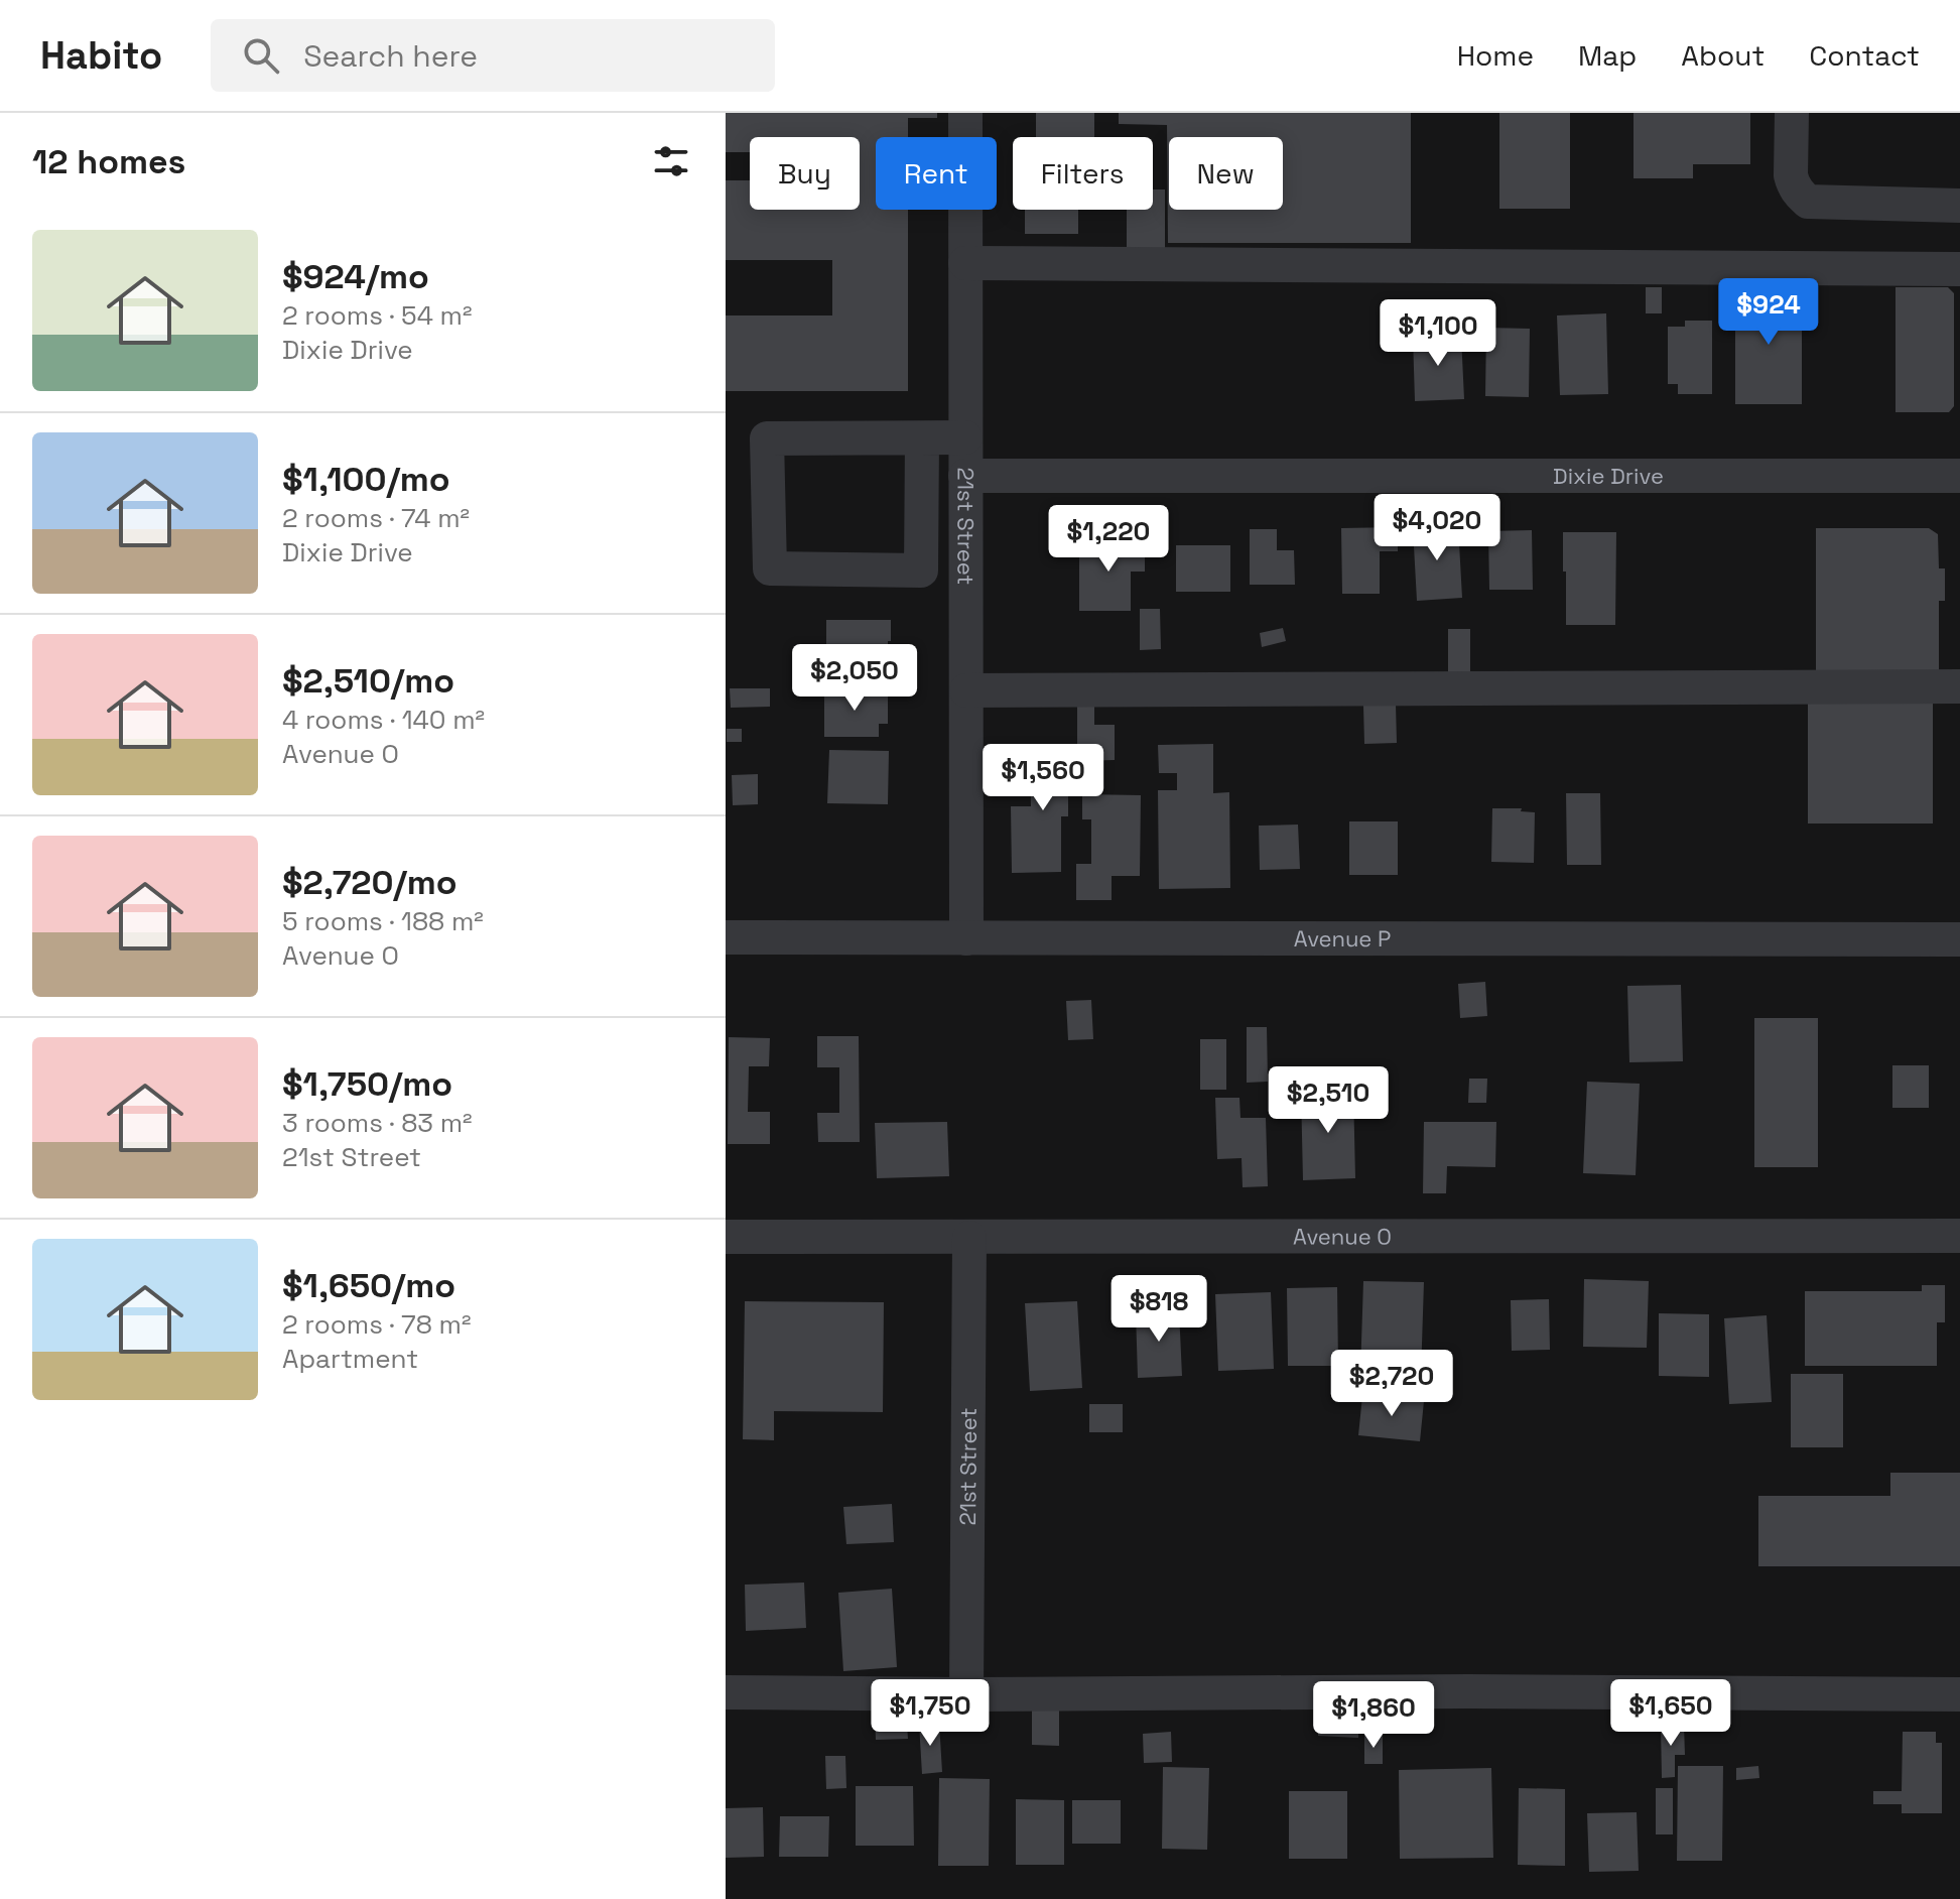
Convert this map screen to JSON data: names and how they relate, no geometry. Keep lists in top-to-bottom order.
{
  "streets": {
    "street": [
      "Dixie Drive",
      "21st Street",
      "Avenue P",
      "Avenue O"
    ]
  },
  "crossings": [
    ["Dixie Drive", "21st Street"],
    ["21st Street", "Avenue P"],
    ["21st Street", "Avenue O"]
  ],
  "page": {
    "header": "Habito",
    "search": "Search here",
    "nav": [
      "Home",
      "Map",
      "About",
      "Contact"
    ],
    "heading": "12 homes",
    "chip": [
      "Buy",
      "Rent",
      "Filters",
      "New"
    ],
    "list": [
      {
        "name": "$924/mo",
        "note": "2 rooms · 54 m² · Dixie Drive"
      },
      {
        "name": "$1,100/mo",
        "note": "2 rooms · 74 m² · Dixie Drive"
      },
      {
        "name": "$2,510/mo",
        "note": "4 rooms · 140 m² · Avenue O"
      },
      {
        "name": "$2,720/mo",
        "note": "5 rooms · 188 m² · Avenue O"
      },
      {
        "name": "$1,750/mo",
        "note": "3 rooms · 83 m² · 21st Street"
      },
      {
        "name": "$1,650/mo",
        "note": "2 rooms · 78 m² · Apartment"
      }
    ],
    "price": [
      "$924",
      "$1,100",
      "$4,020",
      "$1,220",
      "$2,050",
      "$1,560",
      "$2,510",
      "$818",
      "$2,720",
      "$1,750",
      "$1,650",
      "$1,860"
    ]
  }
}
